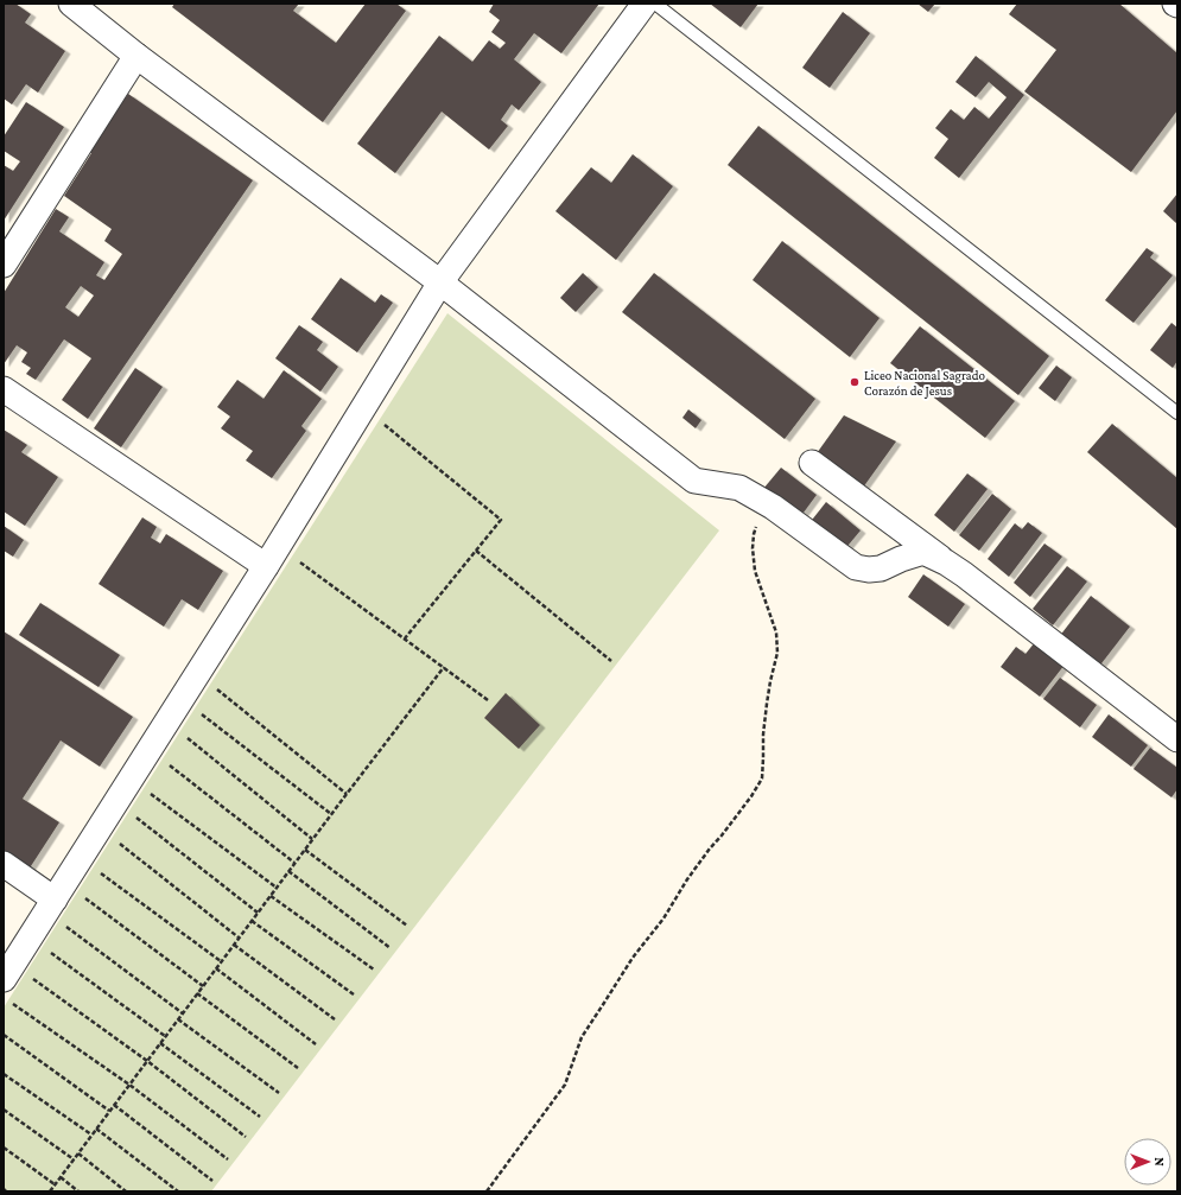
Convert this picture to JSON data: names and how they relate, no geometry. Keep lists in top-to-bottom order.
{
  "places": ["Liceo Nacional Sagrado Corazón de Jesus"],
  "north": "right"
}
